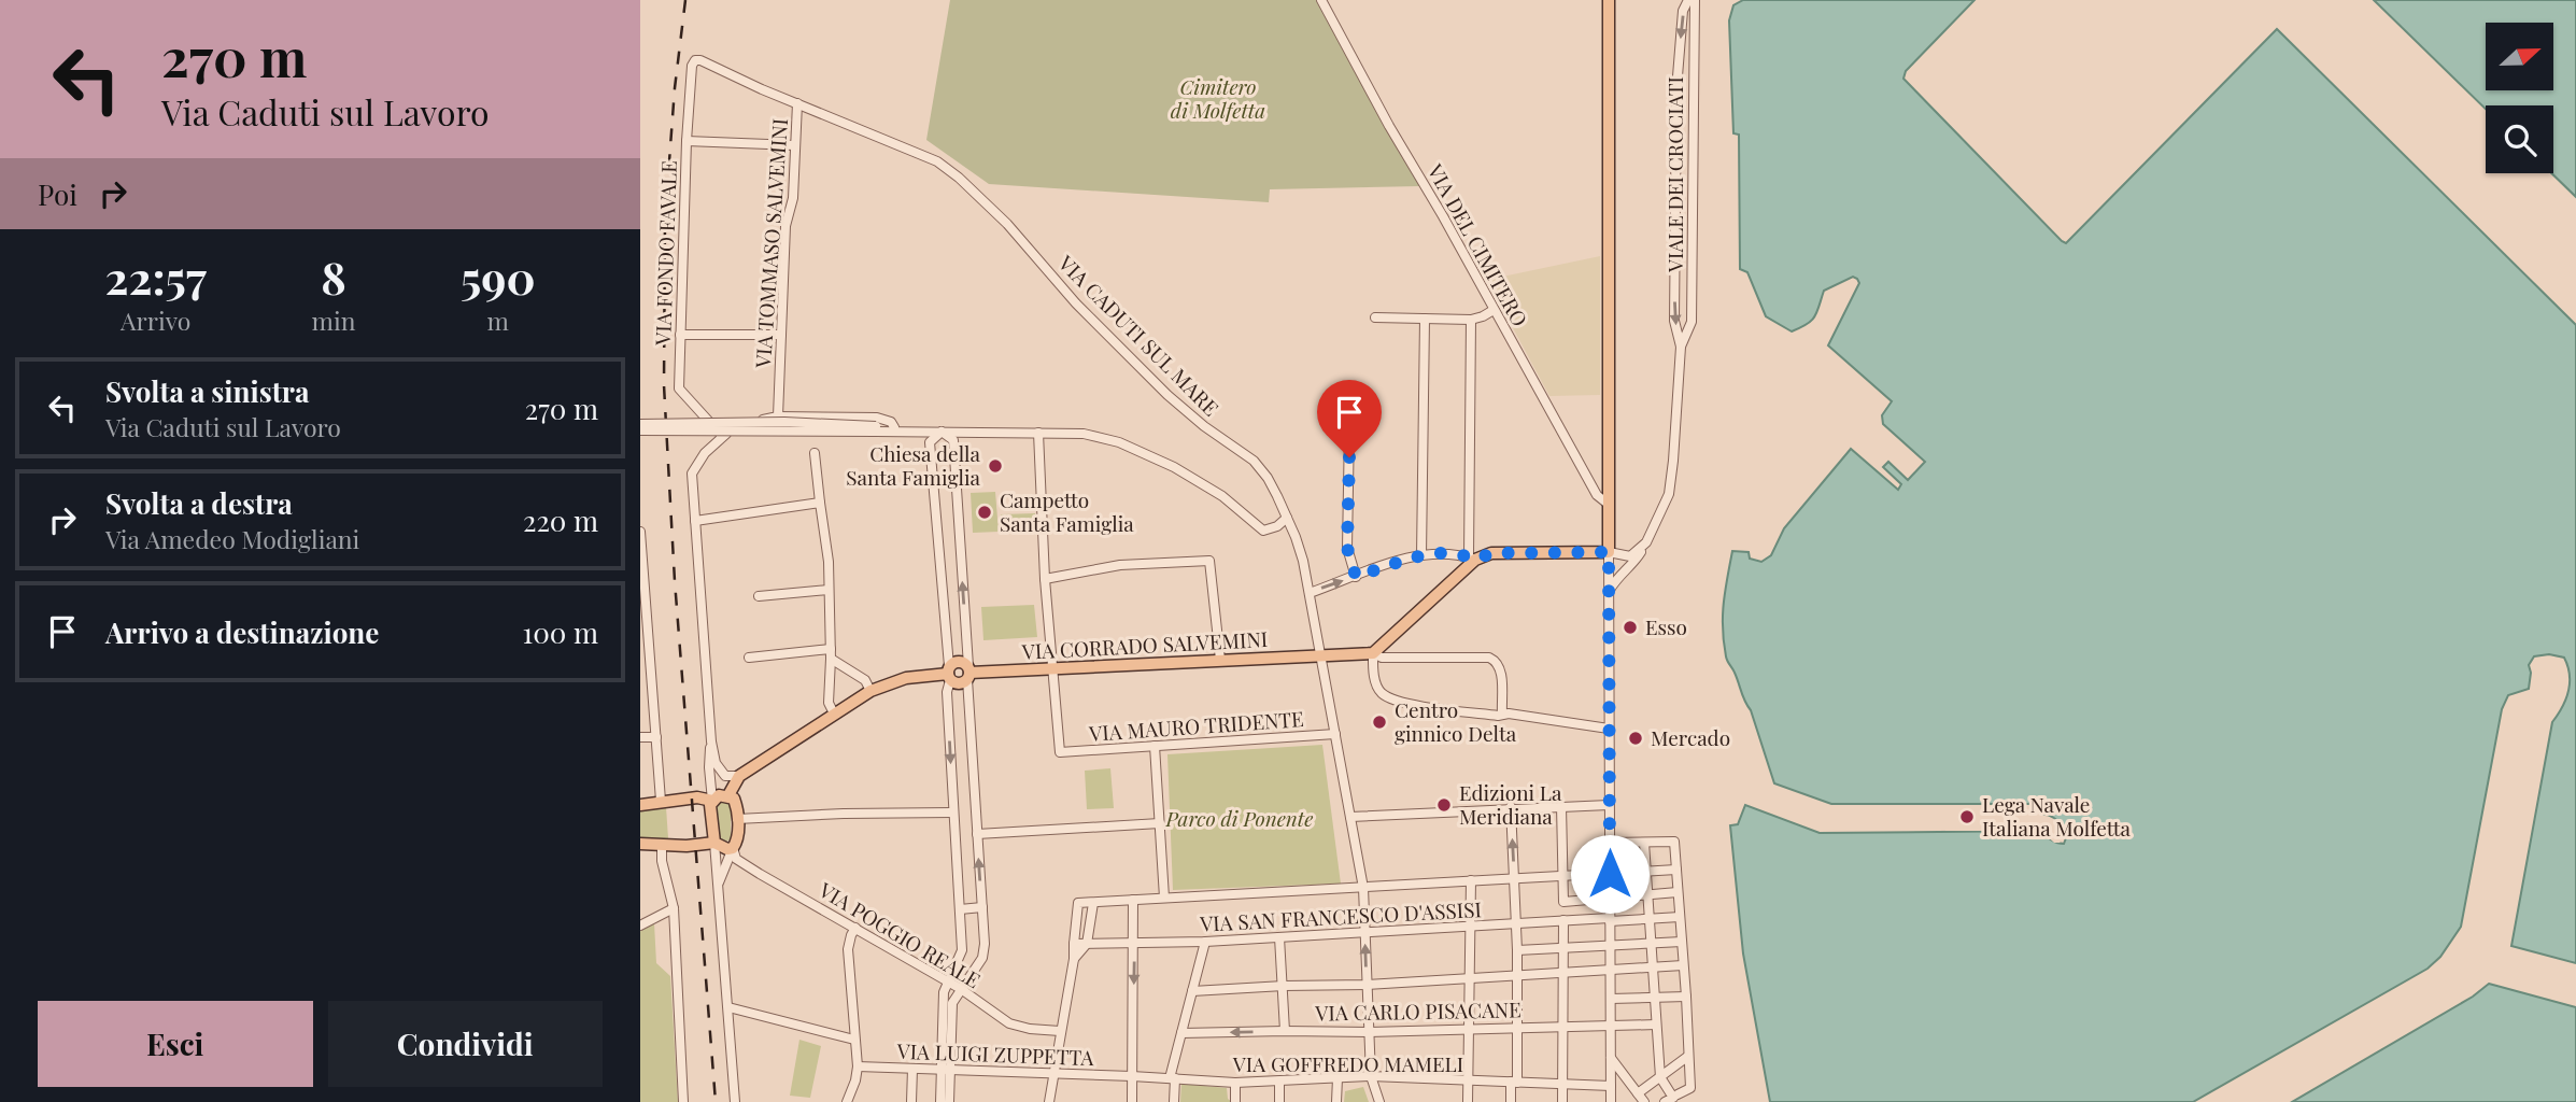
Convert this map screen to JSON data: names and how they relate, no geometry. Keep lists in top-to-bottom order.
{
  "streets": {
    "main road": ["VIA CORRADO SALVEMINI"],
    "street": [
      "VIALE DEI CROCIATI",
      "VIA TOMMASO SALVEMINI",
      "VIA DEL CIMITERO",
      "VIA FONDO FAVALE",
      "VIA CADUTI SUL MARE",
      "VIA MAURO TRIDENTE",
      "VIA SAN FRANCESCO D'ASSISI",
      "VIA POGGIO REALE",
      "VIA CARLO PISACANE",
      "VIA LUIGI ZUPPETTA",
      "VIA GOFFREDO MAMELI"
    ]
  },
  "crossings": [
    ["VIA TOMMASO SALVEMINI", "VIA CADUTI SUL MARE"],
    ["VIA FONDO FAVALE", "VIA CADUTI SUL MARE"],
    ["VIA CADUTI SUL MARE", "VIA CORRADO SALVEMINI"],
    ["VIA CADUTI SUL MARE", "VIA MAURO TRIDENTE"],
    ["VIA CADUTI SUL MARE", "VIA SAN FRANCESCO D'ASSISI"],
    ["VIA CADUTI SUL MARE", "VIA CARLO PISACANE"],
    ["VIA CADUTI SUL MARE", "VIA GOFFREDO MAMELI"],
    ["VIA CORRADO SALVEMINI", "VIA MAURO TRIDENTE"],
    ["VIA LUIGI ZUPPETTA", "VIA GOFFREDO MAMELI"]
  ],
  "parks": ["Cimitero di Molfetta", "Parco di Ponente"],
  "places": [
    "Chiesa della Santa Famiglia",
    "Campetto Santa Famiglia",
    "Esso",
    "Centro ginnico Delta",
    "Mercado",
    "Edizioni La Meridiana",
    "Lega Navale Italiana Molfetta"
  ],
  "north": "right",
  "page": {
    "turn": ["270 m", "Via Caduti sul Lavoro"],
    "then": "Poi",
    "eta": [
      "22:57",
      "Arrivo",
      "8",
      "min",
      "590",
      "m"
    ],
    "list": [
      {
        "name": "Svolta a sinistra",
        "note": "Via Caduti sul Lavoro",
        "value": "270 m"
      },
      {
        "name": "Svolta a destra",
        "note": "Via Amedeo Modigliani",
        "value": "220 m"
      },
      {
        "name": "Arrivo a destinazione",
        "value": "100 m"
      }
    ],
    "buttons": ["Esci", "Condividi"]
  }
}
